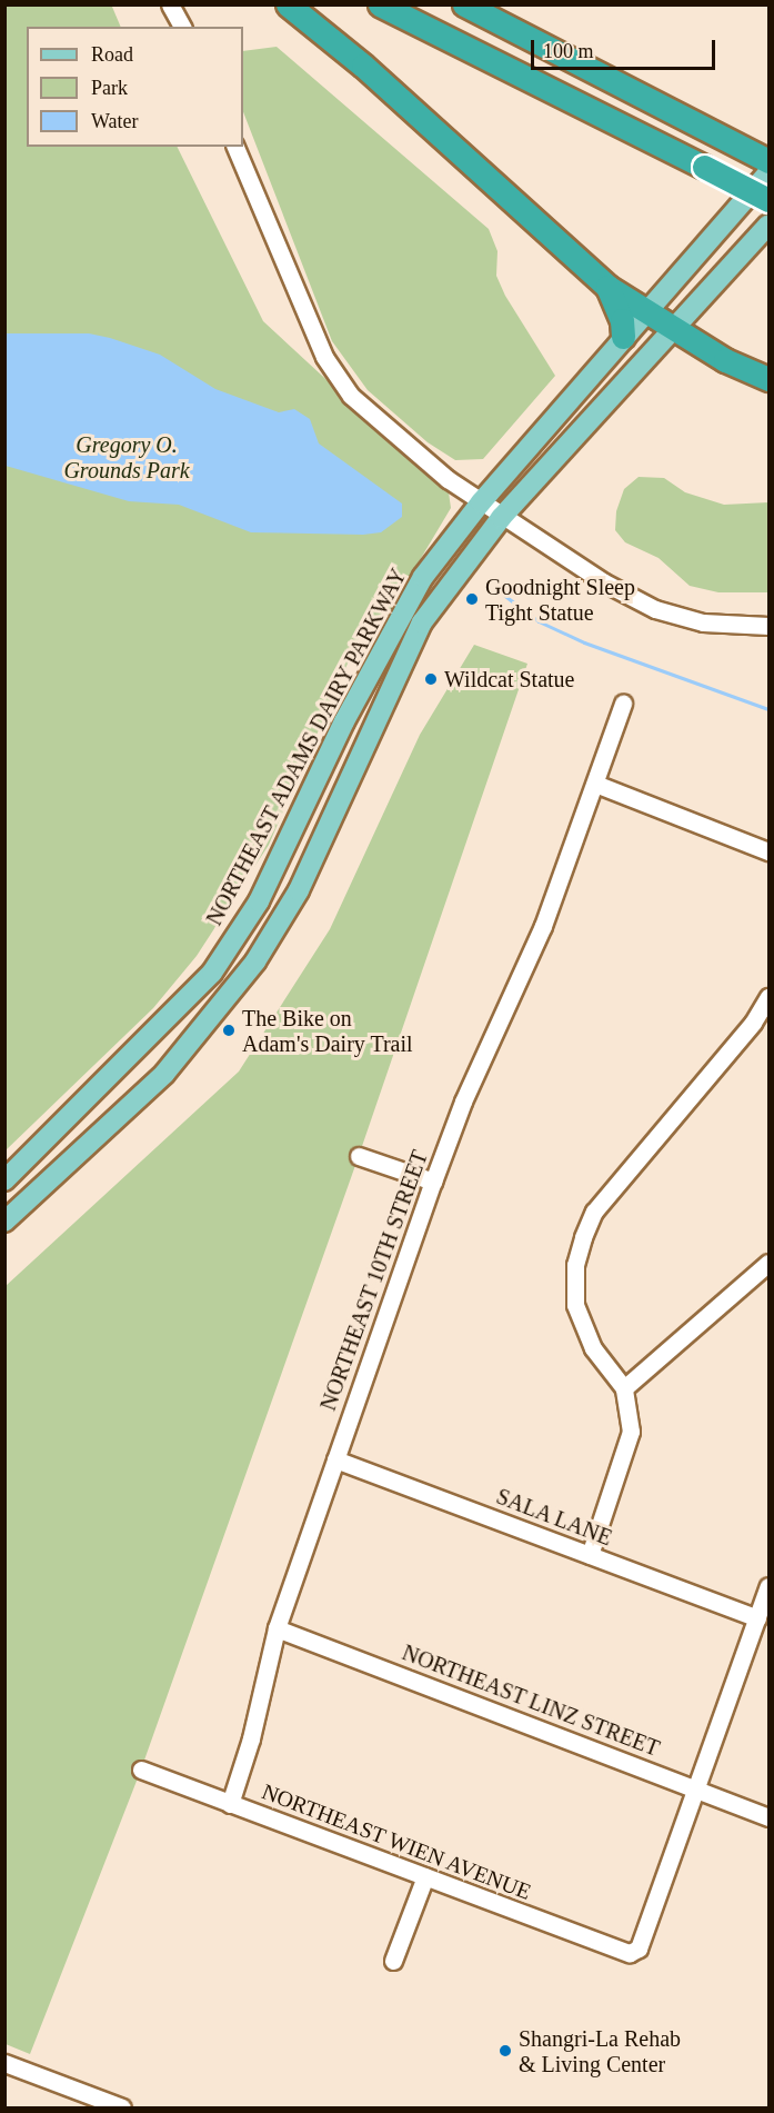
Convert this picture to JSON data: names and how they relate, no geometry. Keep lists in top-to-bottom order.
{
  "streets": {
    "main road": ["NORTHEAST ADAMS DAIRY PARKWAY"],
    "street": [
      "NORTHEAST 10TH STREET",
      "SALA LANE",
      "NORTHEAST LINZ STREET",
      "NORTHEAST WIEN AVENUE"
    ]
  },
  "crossings": [
    ["NORTHEAST 10TH STREET", "SALA LANE"],
    ["NORTHEAST 10TH STREET", "NORTHEAST LINZ STREET"],
    ["NORTHEAST 10TH STREET", "NORTHEAST WIEN AVENUE"],
    ["NORTHEAST LINZ STREET", "NORTHEAST WIEN AVENUE"]
  ],
  "parks": ["Gregory O. Grounds Park"],
  "places": [
    "Goodnight Sleep Tight Statue",
    "Wildcat Statue",
    "The Bike on Adam's Dairy Trail",
    "Shangri-La Rehab & Living Center"
  ],
  "legend": ["Road", "Park", "Water"],
  "scale_bar": "100 m"
}
